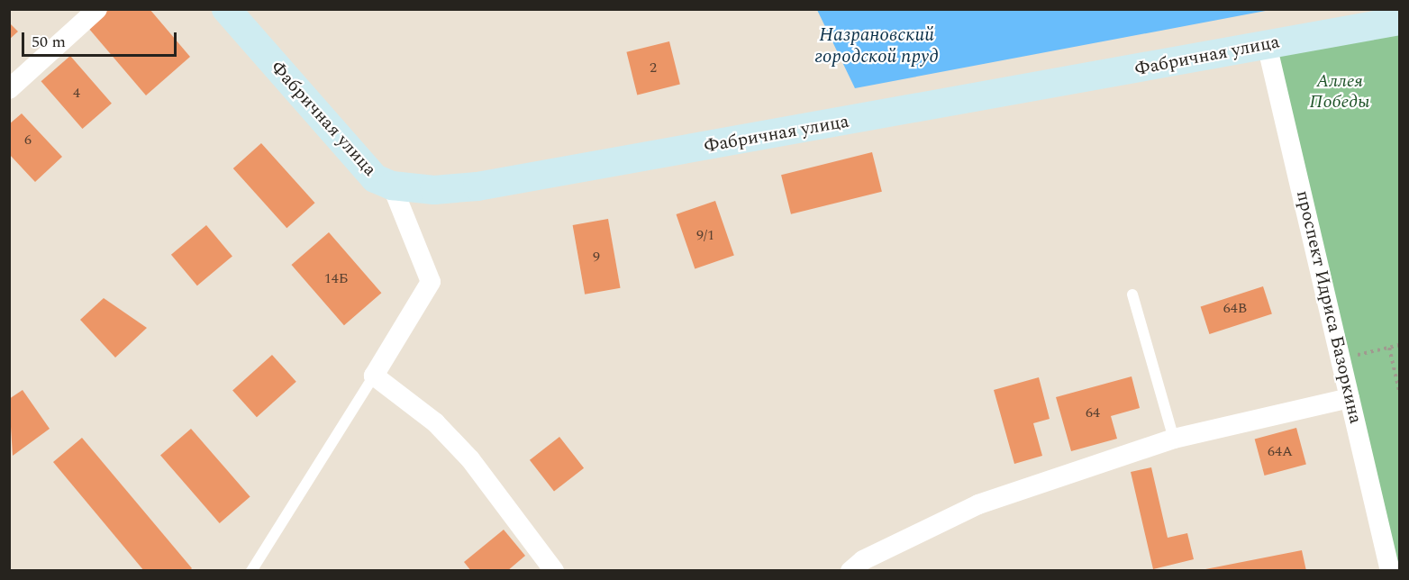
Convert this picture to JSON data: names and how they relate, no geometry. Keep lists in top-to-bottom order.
{
  "streets": {
    "street": ["Фабричная улица", "проспект Идриса Базоркина"]
  },
  "crossings": [
    ["Фабричная улица", "проспект Идриса Базоркина"]
  ],
  "water": ["Назрановский городской пруд"],
  "parks": ["Аллея Победы"],
  "house_numbers": [
    "2",
    "4",
    "6",
    "9/1",
    "9",
    "14Б",
    "64В",
    "64",
    "64А"
  ],
  "scale_bar": "50 m"
}
